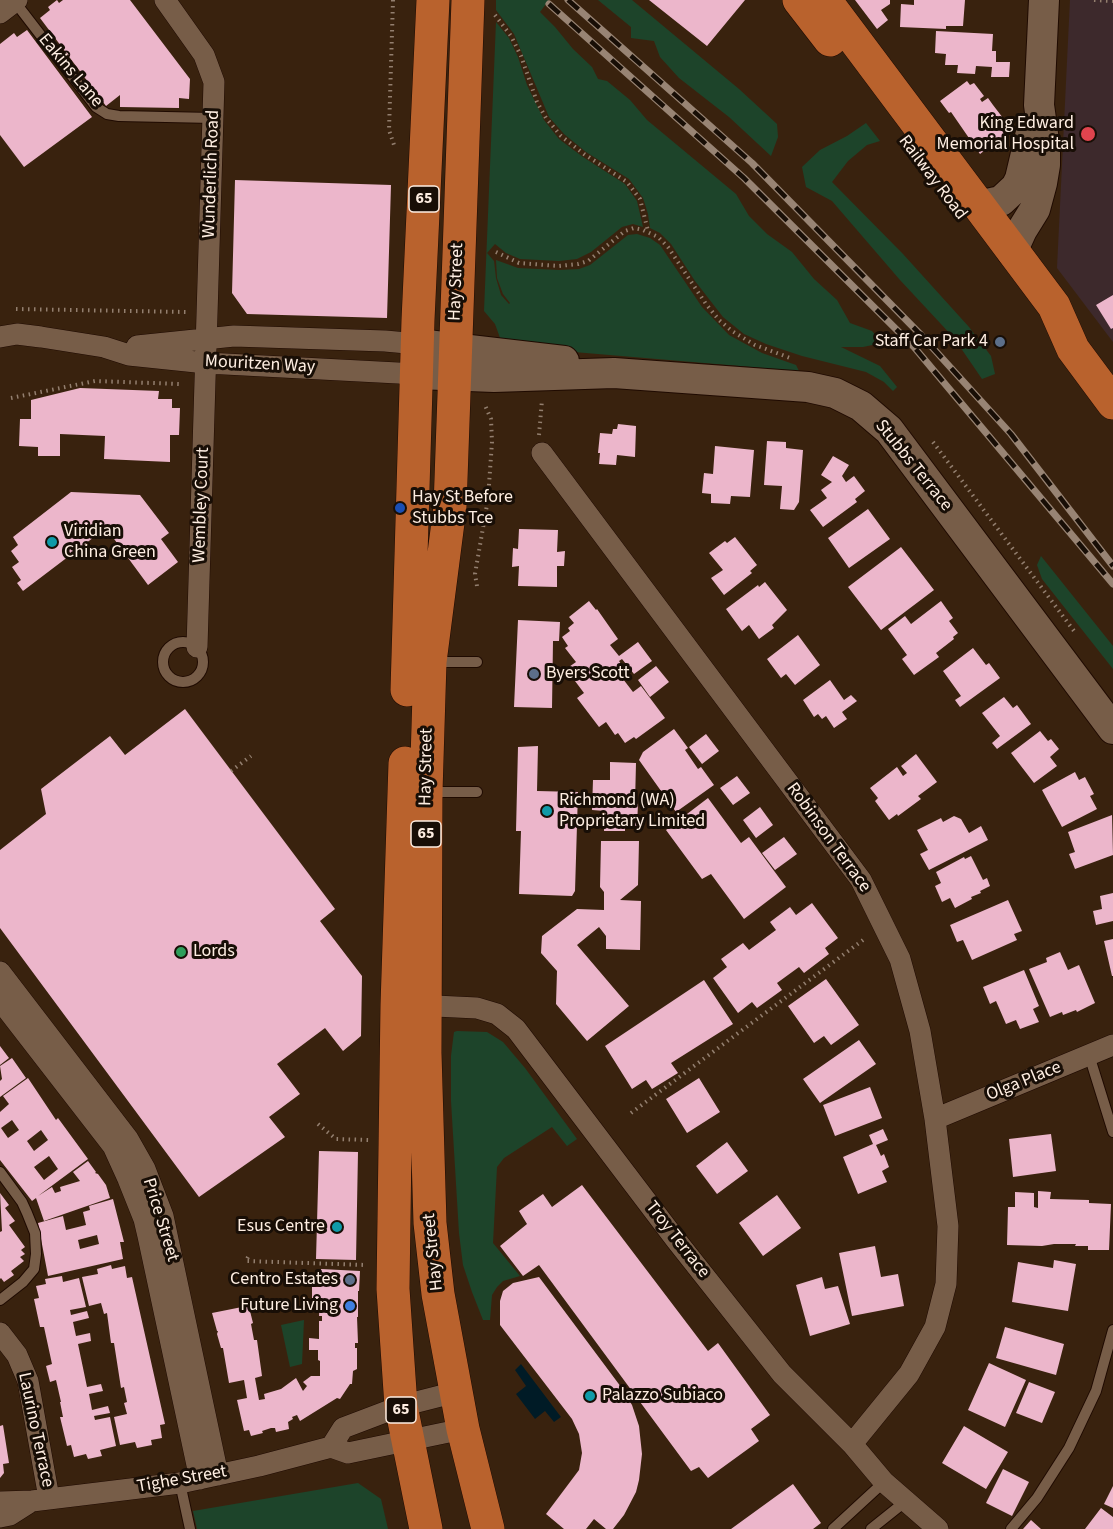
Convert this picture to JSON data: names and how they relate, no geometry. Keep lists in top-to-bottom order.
{
  "streets": {
    "main road": ["Railway Road", "65", "Hay Street"],
    "street": [
      "Wunderlich Road",
      "Mouritzen Way",
      "Stubbs Terrace",
      "Wembley Court",
      "Robinson Terrace",
      "Olga Place",
      "Price Street",
      "Troy Terrace",
      "Laurino Terrace",
      "Tighe Street"
    ],
    "lane": ["Eakins Lane"]
  },
  "crossings": [
    ["Eakins Lane", "Wunderlich Road"],
    ["Wunderlich Road", "Mouritzen Way"],
    ["Wunderlich Road", "Wembley Court"],
    ["Hay Street", "Mouritzen Way"],
    ["Hay Street", "Stubbs Terrace"],
    ["Hay Street", "Troy Terrace"],
    ["Hay Street", "Tighe Street"],
    ["Mouritzen Way", "Stubbs Terrace"],
    ["Mouritzen Way", "Wembley Court"],
    ["Robinson Terrace", "Olga Place"],
    ["Robinson Terrace", "Troy Terrace"],
    ["Price Street", "Tighe Street"],
    ["Laurino Terrace", "Tighe Street"]
  ],
  "places": [
    "King Edward Memorial Hospital",
    "Staff Car Park 4",
    "Hay St Before Stubbs Tce",
    "Viridian China Green",
    "Byers Scott",
    "Richmond (WA) Proprietary Limited",
    "Lords",
    "Esus Centre",
    "Centro Estates",
    "Future Living",
    "Palazzo Subiaco"
  ]
}
